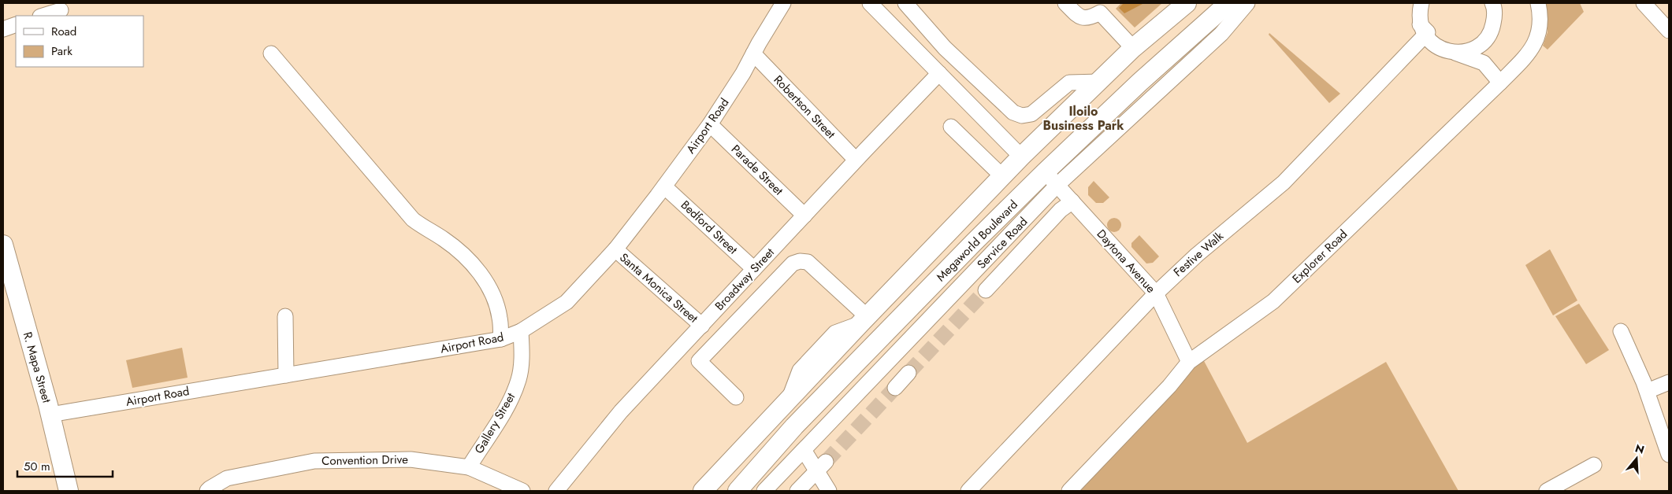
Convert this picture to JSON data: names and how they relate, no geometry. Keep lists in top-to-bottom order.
{
  "streets": {
    "main road": ["Megaworld Boulevard", "R. Mapa Street"],
    "street": [
      "Robertson Street",
      "Airport Road",
      "Parade Street",
      "Bedford Street",
      "Service Road",
      "Festive Walk",
      "Explorer Road",
      "Daytona Avenue",
      "Broadway Street",
      "Santa Monica Street",
      "Gallery Street",
      "Convention Drive"
    ]
  },
  "crossings": [
    ["Robertson Street", "Airport Road"],
    ["Robertson Street", "Broadway Street"],
    ["Airport Road", "Parade Street"],
    ["Airport Road", "Bedford Street"],
    ["Airport Road", "Santa Monica Street"],
    ["Airport Road", "R. Mapa Street"],
    ["Airport Road", "Gallery Street"],
    ["Parade Street", "Broadway Street"],
    ["Bedford Street", "Broadway Street"],
    ["Megaworld Boulevard", "Service Road"],
    ["Megaworld Boulevard", "Daytona Avenue"],
    ["Service Road", "Daytona Avenue"],
    ["Festive Walk", "Daytona Avenue"],
    ["Explorer Road", "Daytona Avenue"],
    ["Broadway Street", "Santa Monica Street"],
    ["Gallery Street", "Convention Drive"]
  ],
  "districts": ["Iloilo Business Park"],
  "legend": ["Road", "Park"],
  "scale_bar": "50 m",
  "north": "top"
}
